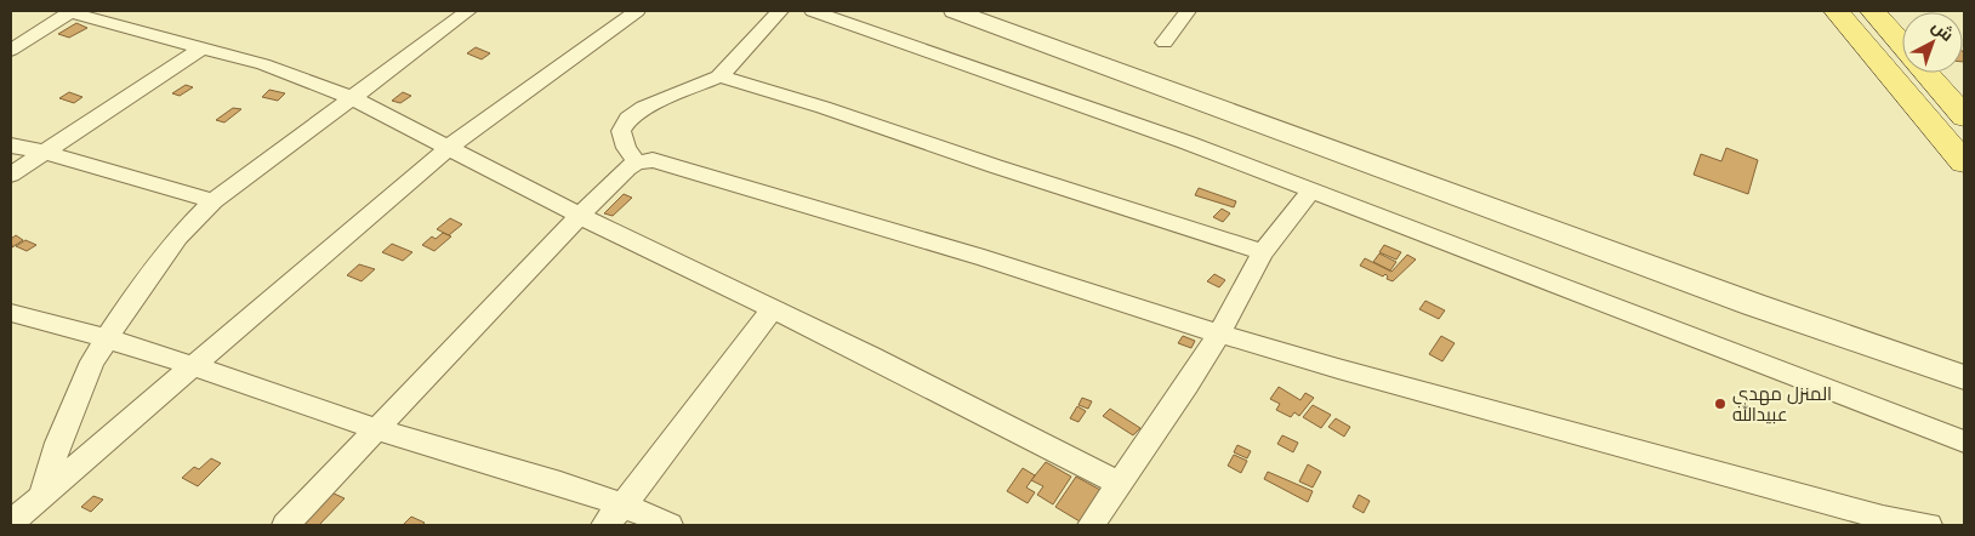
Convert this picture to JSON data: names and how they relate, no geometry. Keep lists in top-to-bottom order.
{
  "places": ["المنزل مهدي عبيدالله"],
  "north": "top right"
}
